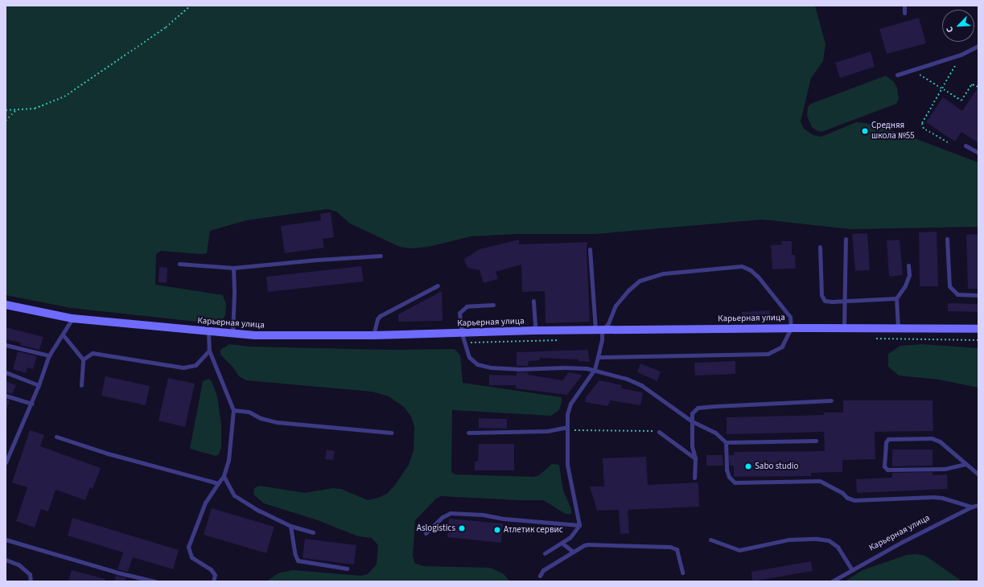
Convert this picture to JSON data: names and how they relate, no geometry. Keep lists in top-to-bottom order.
{
  "streets": {
    "street": ["Карьерная улица"]
  },
  "places": [
    "Средняя школа №55",
    "Sabo studio",
    "Aslogistics",
    "Атлетик сервис"
  ],
  "north": "bottom left"
}
